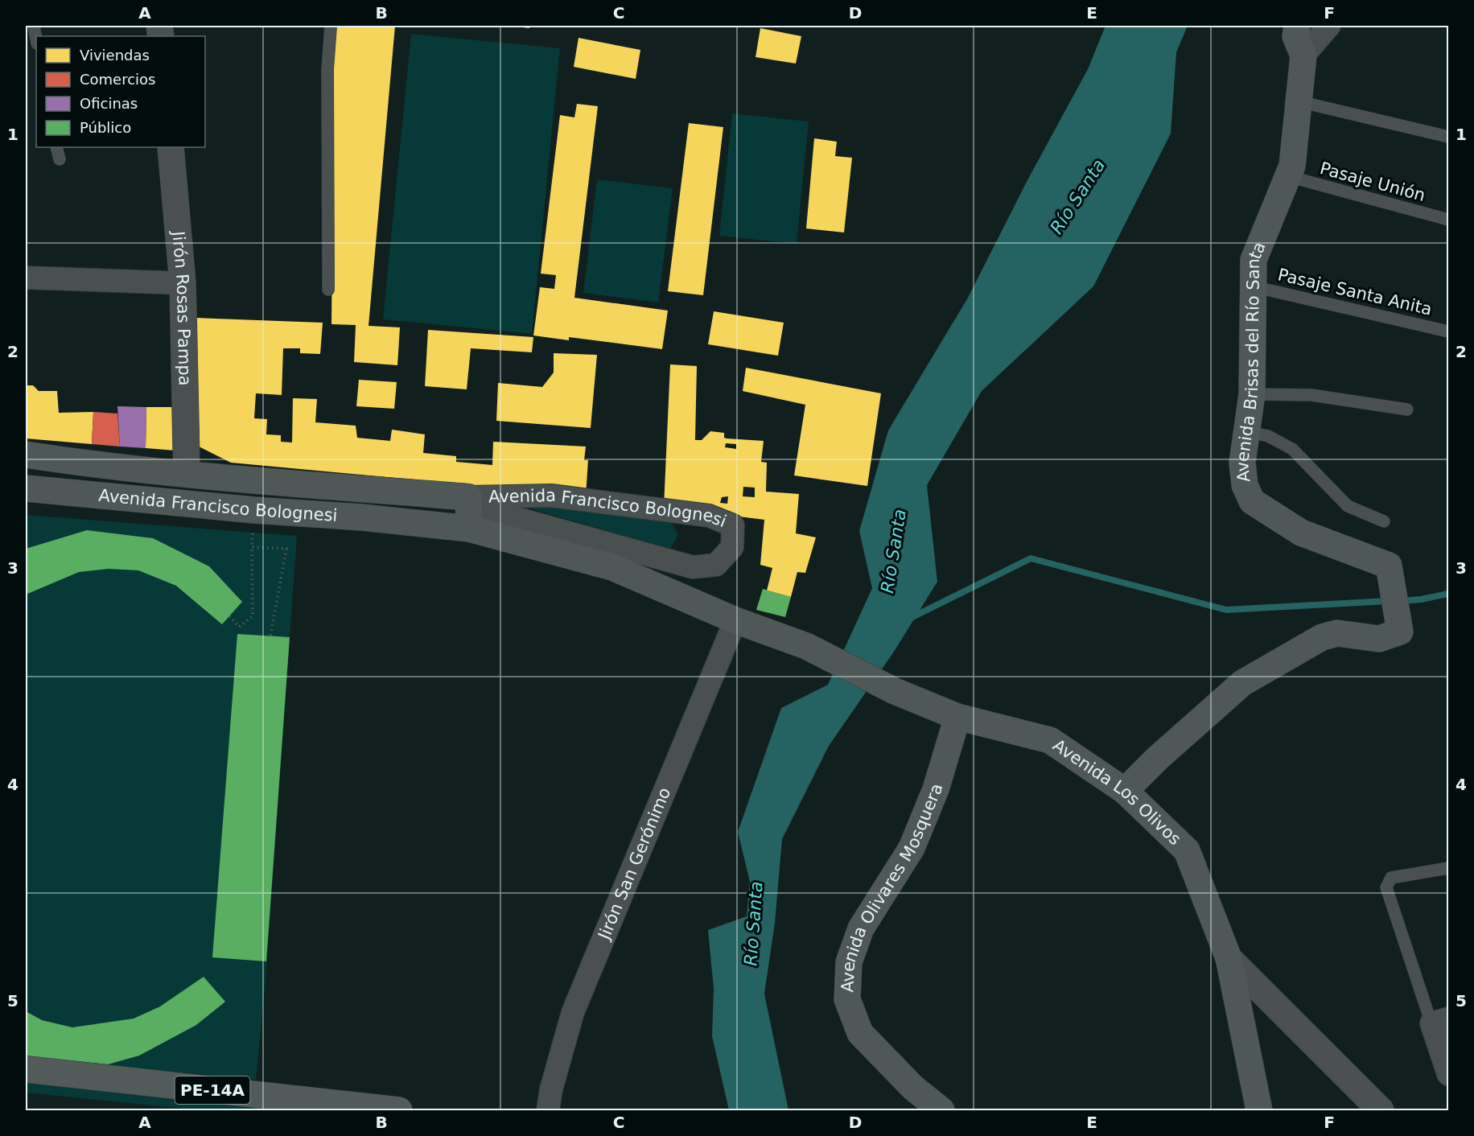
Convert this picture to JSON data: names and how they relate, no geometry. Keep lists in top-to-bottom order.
{
  "streets": {
    "highway": ["PE-14A"],
    "main road": [
      "Avenida Brisas del Río Santa",
      "Avenida Francisco Bolognesi",
      "Avenida Los Olivos",
      "Avenida Olivares Mosquera"
    ],
    "street": ["Jirón Rosas Pampa", "Jirón San Gerónimo"],
    "lane": ["Pasaje Unión", "Pasaje Santa Anita"]
  },
  "crossings": [
    ["Pasaje Unión", "Avenida Brisas del Río Santa"],
    ["Pasaje Santa Anita", "Avenida Brisas del Río Santa"],
    ["Jirón Rosas Pampa", "Avenida Francisco Bolognesi"],
    ["Avenida Brisas del Río Santa", "Avenida Los Olivos"],
    ["Avenida Francisco Bolognesi", "Avenida Los Olivos"],
    ["Avenida Francisco Bolognesi", "Jirón San Gerónimo"],
    ["Avenida Los Olivos", "Avenida Olivares Mosquera"]
  ],
  "water": ["Río Santa"],
  "legend": [
    "Viviendas",
    "Comercios",
    "Oficinas",
    "Público"
  ],
  "grid": {
    "columns": [
      "A",
      "B",
      "C",
      "D",
      "E",
      "F"
    ],
    "rows": [
      "1",
      "2",
      "3",
      "4",
      "5"
    ]
  }
}
